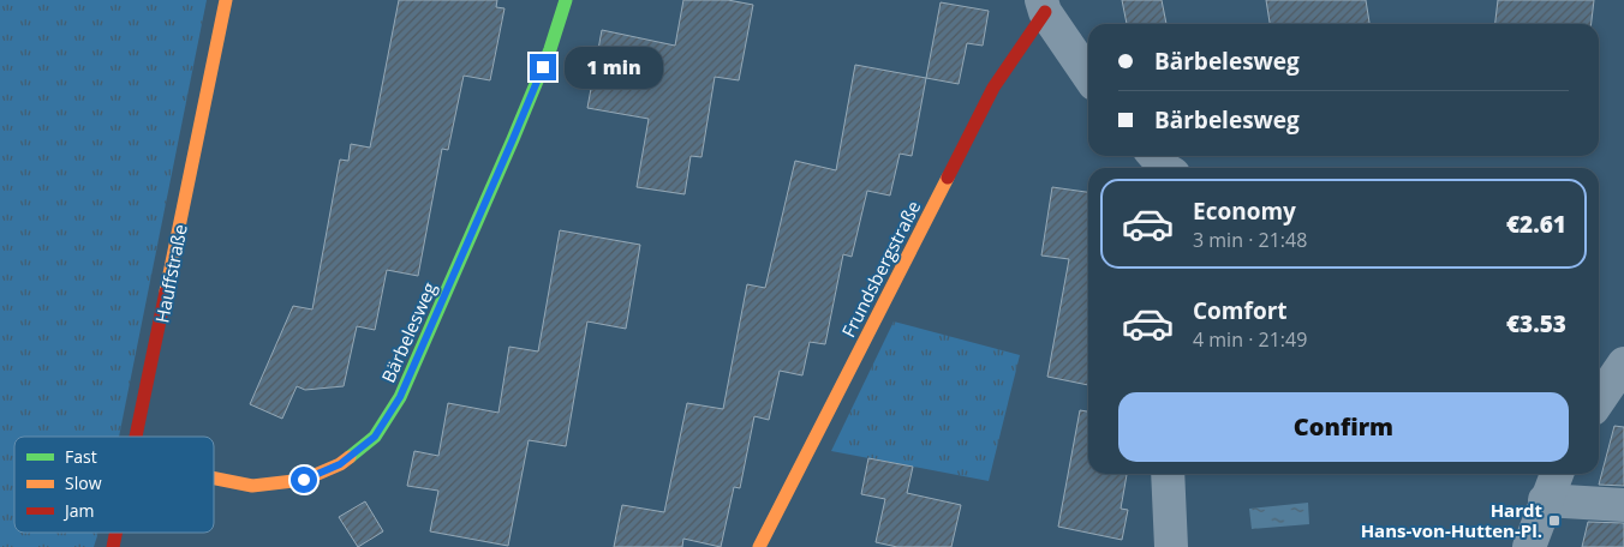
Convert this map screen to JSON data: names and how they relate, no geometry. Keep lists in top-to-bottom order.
{
  "streets": {
    "street": ["Frundsbergstraße", "Hauffstraße", "Bärbelesweg"]
  },
  "places": {
    "transit": ["Hardt Hans-von-Hutten-Pl."]
  },
  "legend": ["Fast", "Slow", "Jam"],
  "page": {
    "banner": ["Bärbelesweg", "Bärbelesweg"],
    "bubble": "1 min",
    "list": [
      {
        "name": "Economy",
        "note": "3 min · 21:48",
        "value": "€2.61"
      },
      {
        "name": "Comfort",
        "note": "4 min · 21:49",
        "value": "€3.53"
      }
    ],
    "buttons": "Confirm"
  }
}
